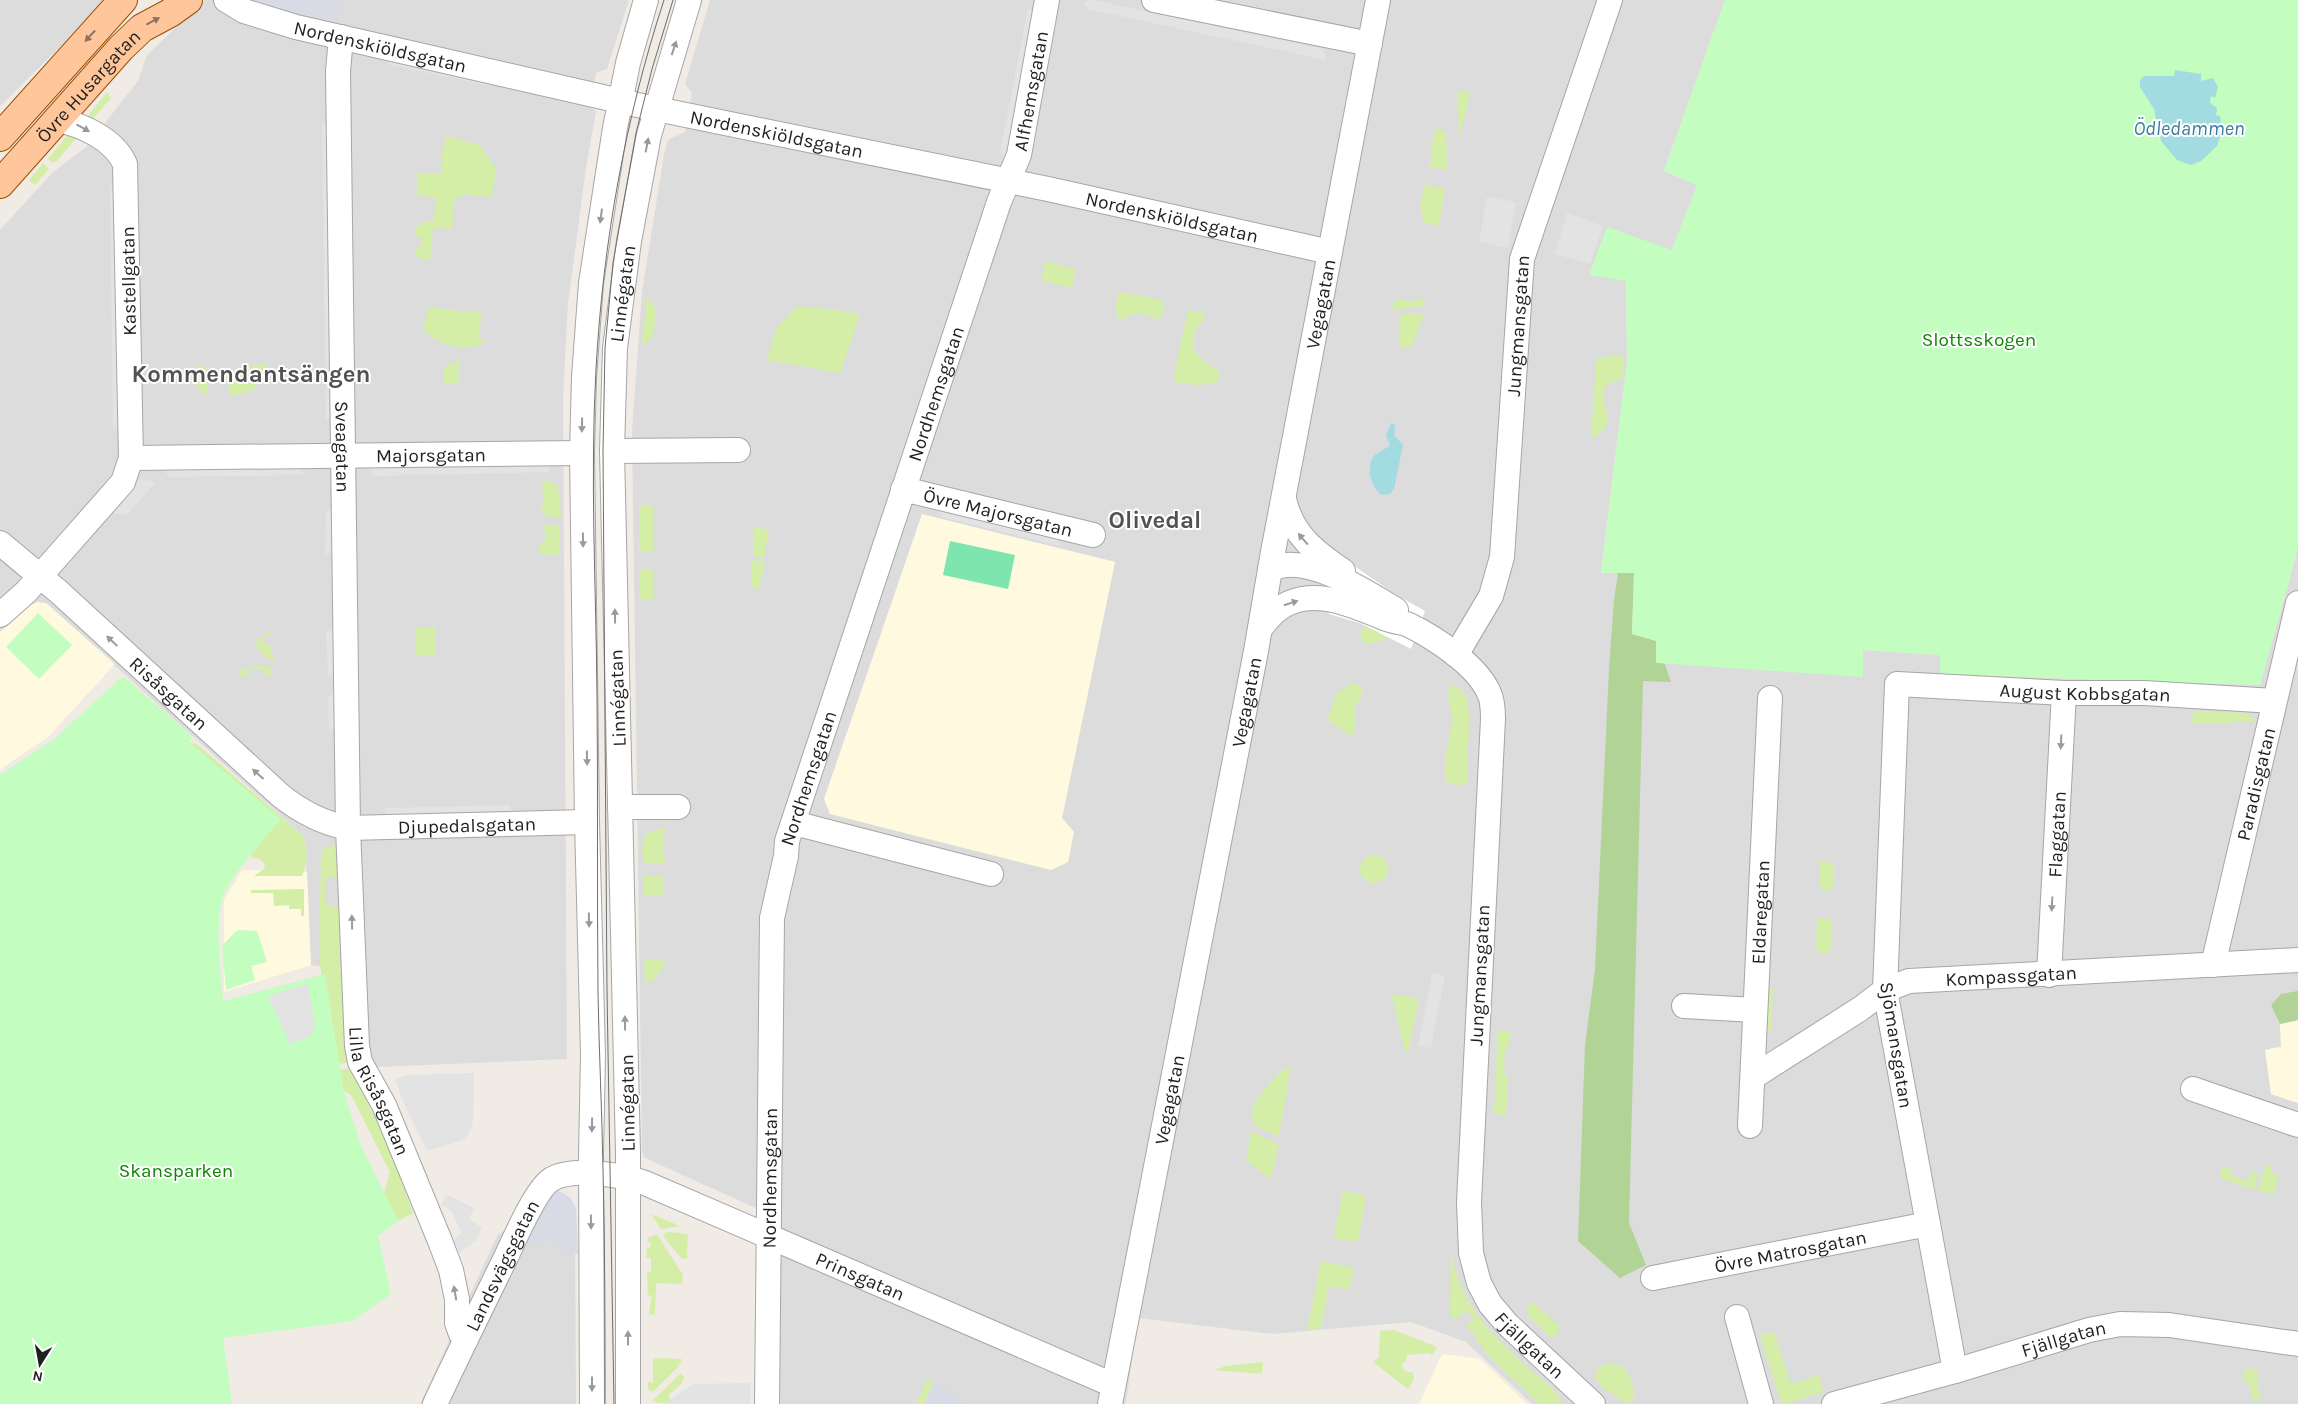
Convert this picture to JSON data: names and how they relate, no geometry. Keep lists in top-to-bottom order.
{
  "streets": {
    "main road": ["Övre Husargatan"],
    "street": [
      "Nordenskiöldsgatan",
      "Alfhemsgatan",
      "Kastellgatan",
      "Linnégatan",
      "Vegagatan",
      "Jungmansgatan",
      "Nordhemsgatan",
      "Sveagatan",
      "Majorsgatan",
      "Övre Majorsgatan",
      "August Kobbsgatan",
      "Risåsgatan",
      "Paradisgatan",
      "Djupedalsgatan",
      "Flaggatan",
      "Eldaregatan",
      "Kompassgatan",
      "Sjömansgatan",
      "Lilla Risåsgatan",
      "Övre Matrosgatan",
      "Landsvägsgatan",
      "Prinsgatan",
      "Fjällgatan"
    ]
  },
  "crossings": [
    ["Nordenskiöldsgatan", "Alfhemsgatan"],
    ["Nordenskiöldsgatan", "Linnégatan"],
    ["Nordenskiöldsgatan", "Vegagatan"],
    ["Nordenskiöldsgatan", "Nordhemsgatan"],
    ["Nordenskiöldsgatan", "Sveagatan"],
    ["Övre Husargatan", "Kastellgatan"],
    ["Alfhemsgatan", "Nordhemsgatan"],
    ["Kastellgatan", "Majorsgatan"],
    ["Kastellgatan", "Risåsgatan"],
    ["Linnégatan", "Majorsgatan"],
    ["Linnégatan", "Djupedalsgatan"],
    ["Linnégatan", "Landsvägsgatan"],
    ["Linnégatan", "Prinsgatan"],
    ["Vegagatan", "Prinsgatan"],
    ["Jungmansgatan", "Fjällgatan"],
    ["Nordhemsgatan", "Övre Majorsgatan"],
    ["Nordhemsgatan", "Prinsgatan"],
    ["Sveagatan", "Majorsgatan"],
    ["Sveagatan", "Risåsgatan"],
    ["Sveagatan", "Djupedalsgatan"],
    ["Sveagatan", "Lilla Risåsgatan"],
    ["August Kobbsgatan", "Paradisgatan"],
    ["August Kobbsgatan", "Flaggatan"],
    ["August Kobbsgatan", "Sjömansgatan"],
    ["Risåsgatan", "Djupedalsgatan"],
    ["Risåsgatan", "Lilla Risåsgatan"],
    ["Paradisgatan", "Kompassgatan"],
    ["Djupedalsgatan", "Lilla Risåsgatan"],
    ["Flaggatan", "Kompassgatan"],
    ["Eldaregatan", "Kompassgatan"],
    ["Kompassgatan", "Sjömansgatan"],
    ["Sjömansgatan", "Övre Matrosgatan"],
    ["Sjömansgatan", "Fjällgatan"],
    ["Lilla Risåsgatan", "Landsvägsgatan"],
    ["Landsvägsgatan", "Prinsgatan"]
  ],
  "one_way": [
    "Kastellgatan",
    "Risåsgatan",
    "Flaggatan",
    "Lilla Risåsgatan"
  ],
  "districts": ["Kommendantsängen", "Olivedal"],
  "water": ["Ödledammen"],
  "parks": ["Slottsskogen", "Skansparken"],
  "north": "bottom"
}
